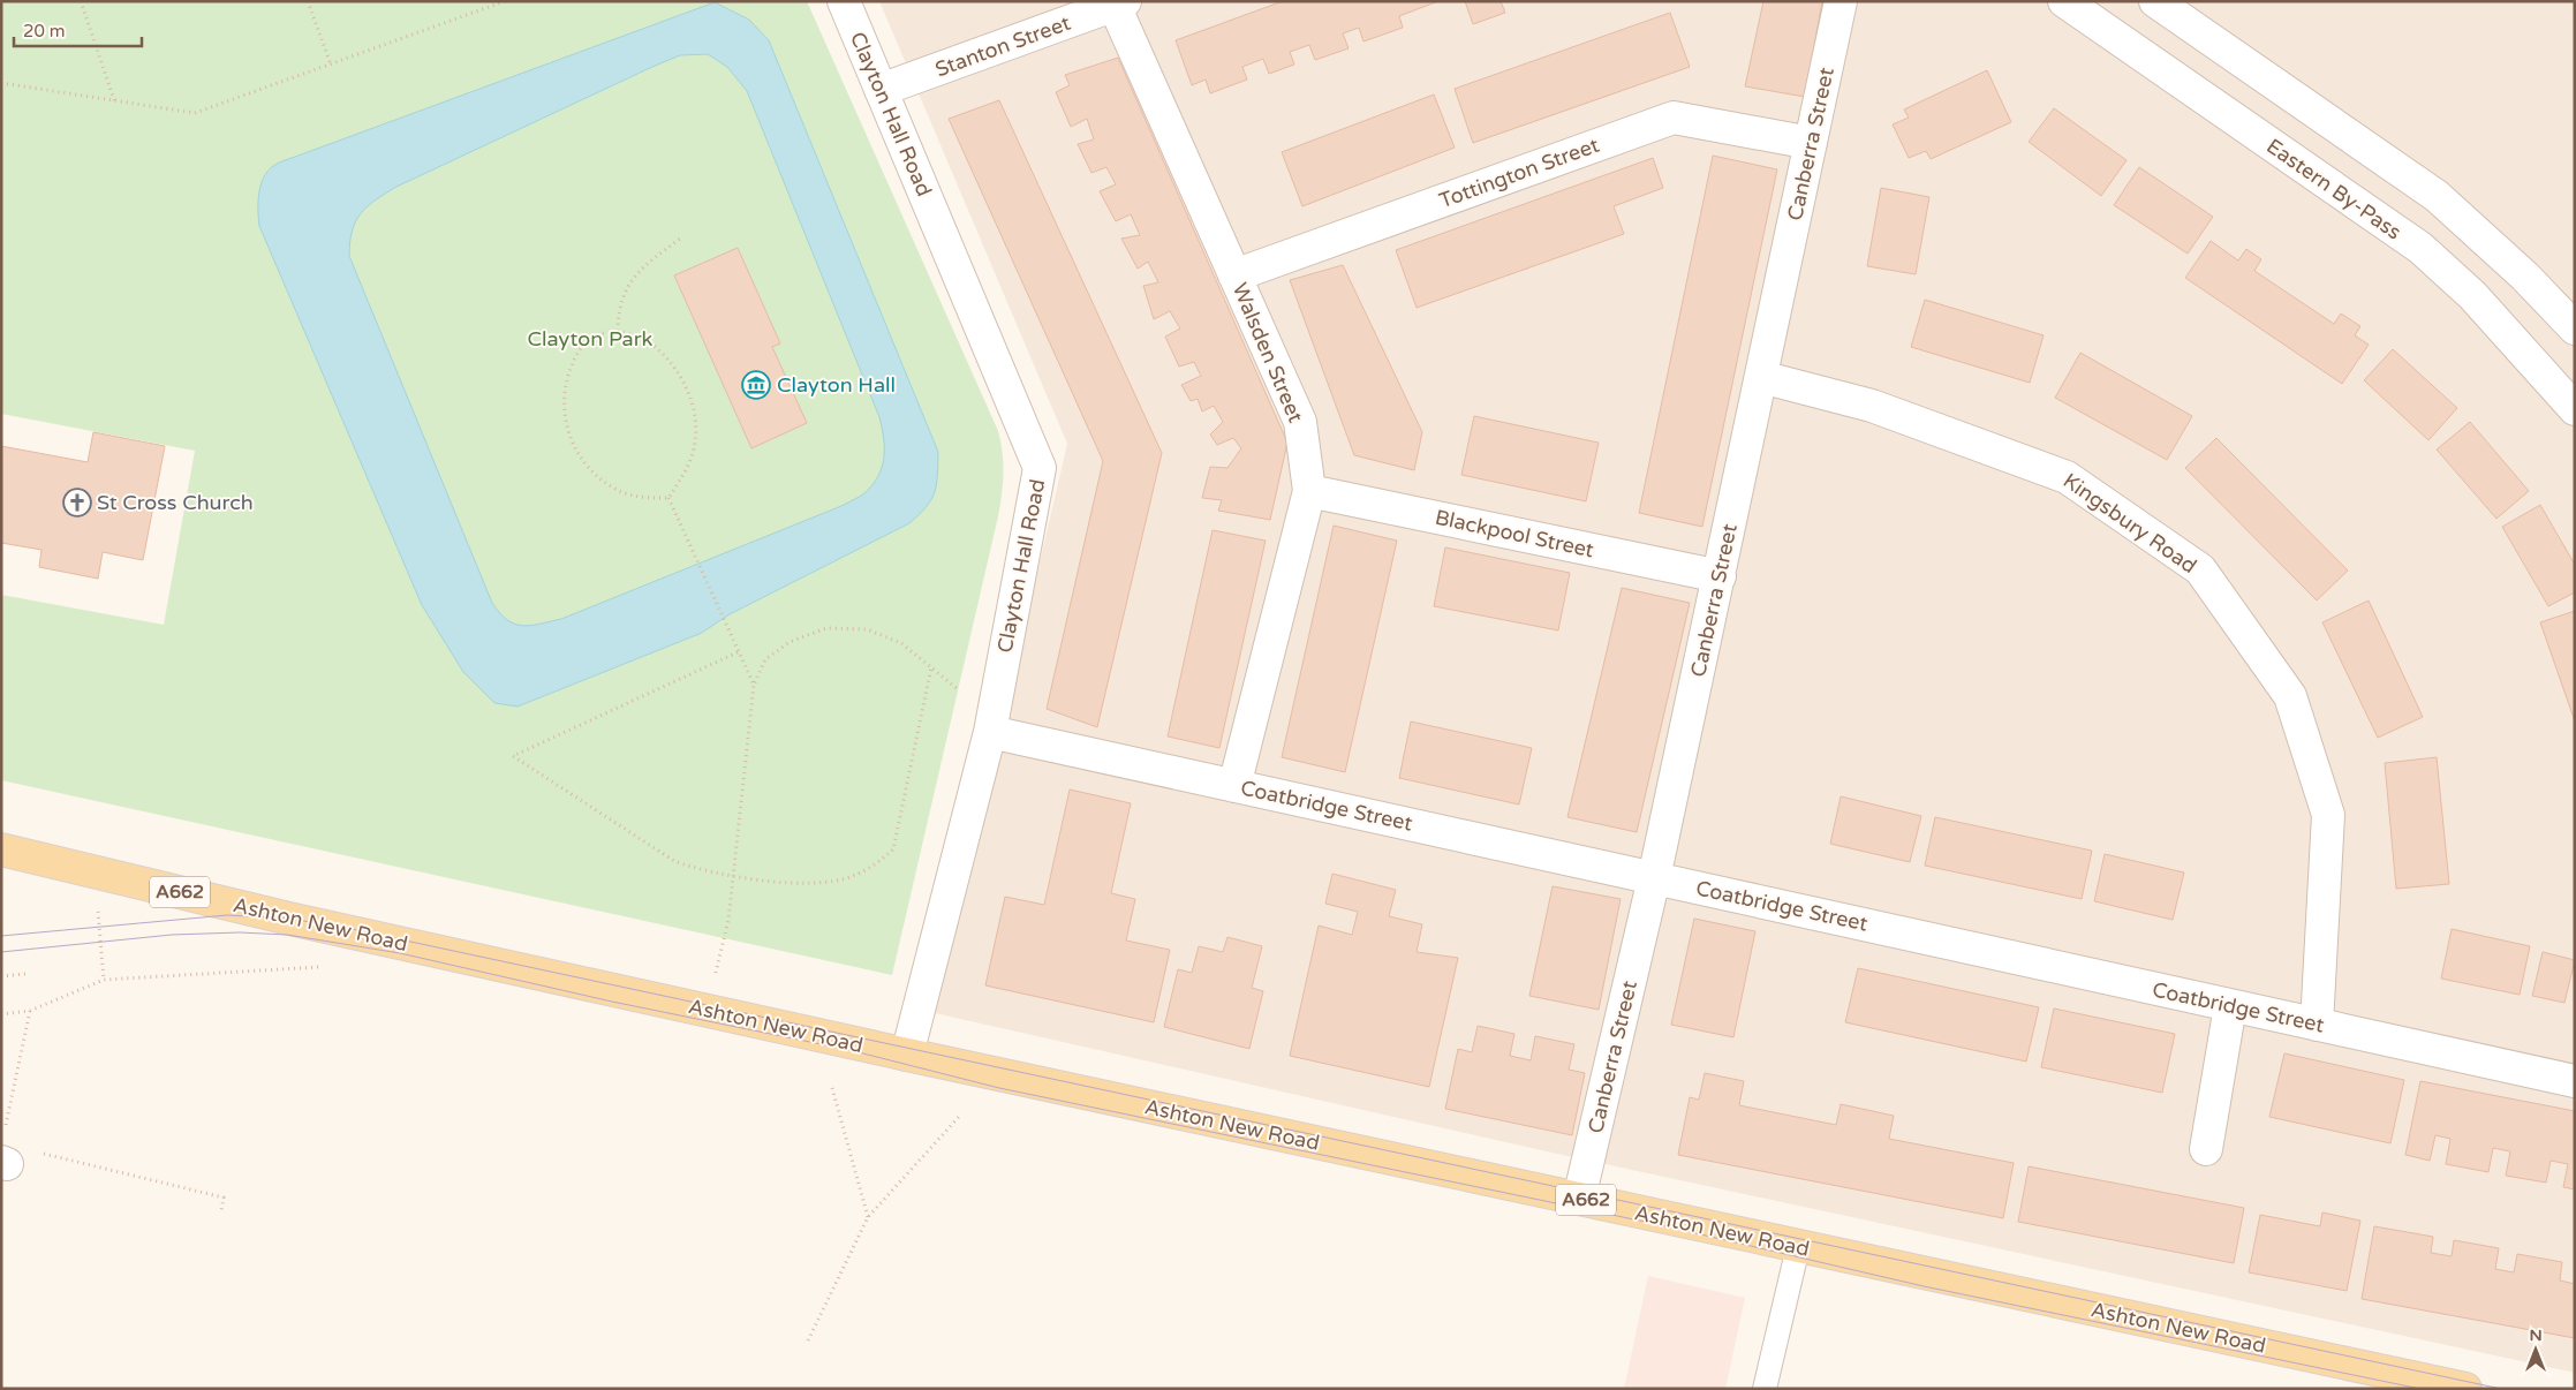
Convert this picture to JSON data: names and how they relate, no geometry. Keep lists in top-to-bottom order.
{
  "streets": {
    "main road": ["A662", "Ashton New Road"],
    "street": [
      "Stanton Street",
      "Clayton Hall Road",
      "Canberra Street",
      "Tottington Street",
      "Eastern By-Pass",
      "Walsden Street",
      "Kingsbury Road",
      "Blackpool Street",
      "Coatbridge Street"
    ]
  },
  "crossings": [
    ["Stanton Street", "Clayton Hall Road"],
    ["Stanton Street", "Walsden Street"],
    ["Clayton Hall Road", "Coatbridge Street"],
    ["Clayton Hall Road", "Ashton New Road"],
    ["Canberra Street", "Tottington Street"],
    ["Canberra Street", "Kingsbury Road"],
    ["Canberra Street", "Blackpool Street"],
    ["Canberra Street", "Coatbridge Street"],
    ["Canberra Street", "Ashton New Road"],
    ["Tottington Street", "Walsden Street"],
    ["Walsden Street", "Blackpool Street"],
    ["Walsden Street", "Coatbridge Street"],
    ["Kingsbury Road", "Coatbridge Street"]
  ],
  "parks": ["Clayton Park"],
  "places": {
    "museum": ["Clayton Hall"],
    "church": ["St Cross Church"]
  },
  "scale_bar": "20 m",
  "north": "top"
}
